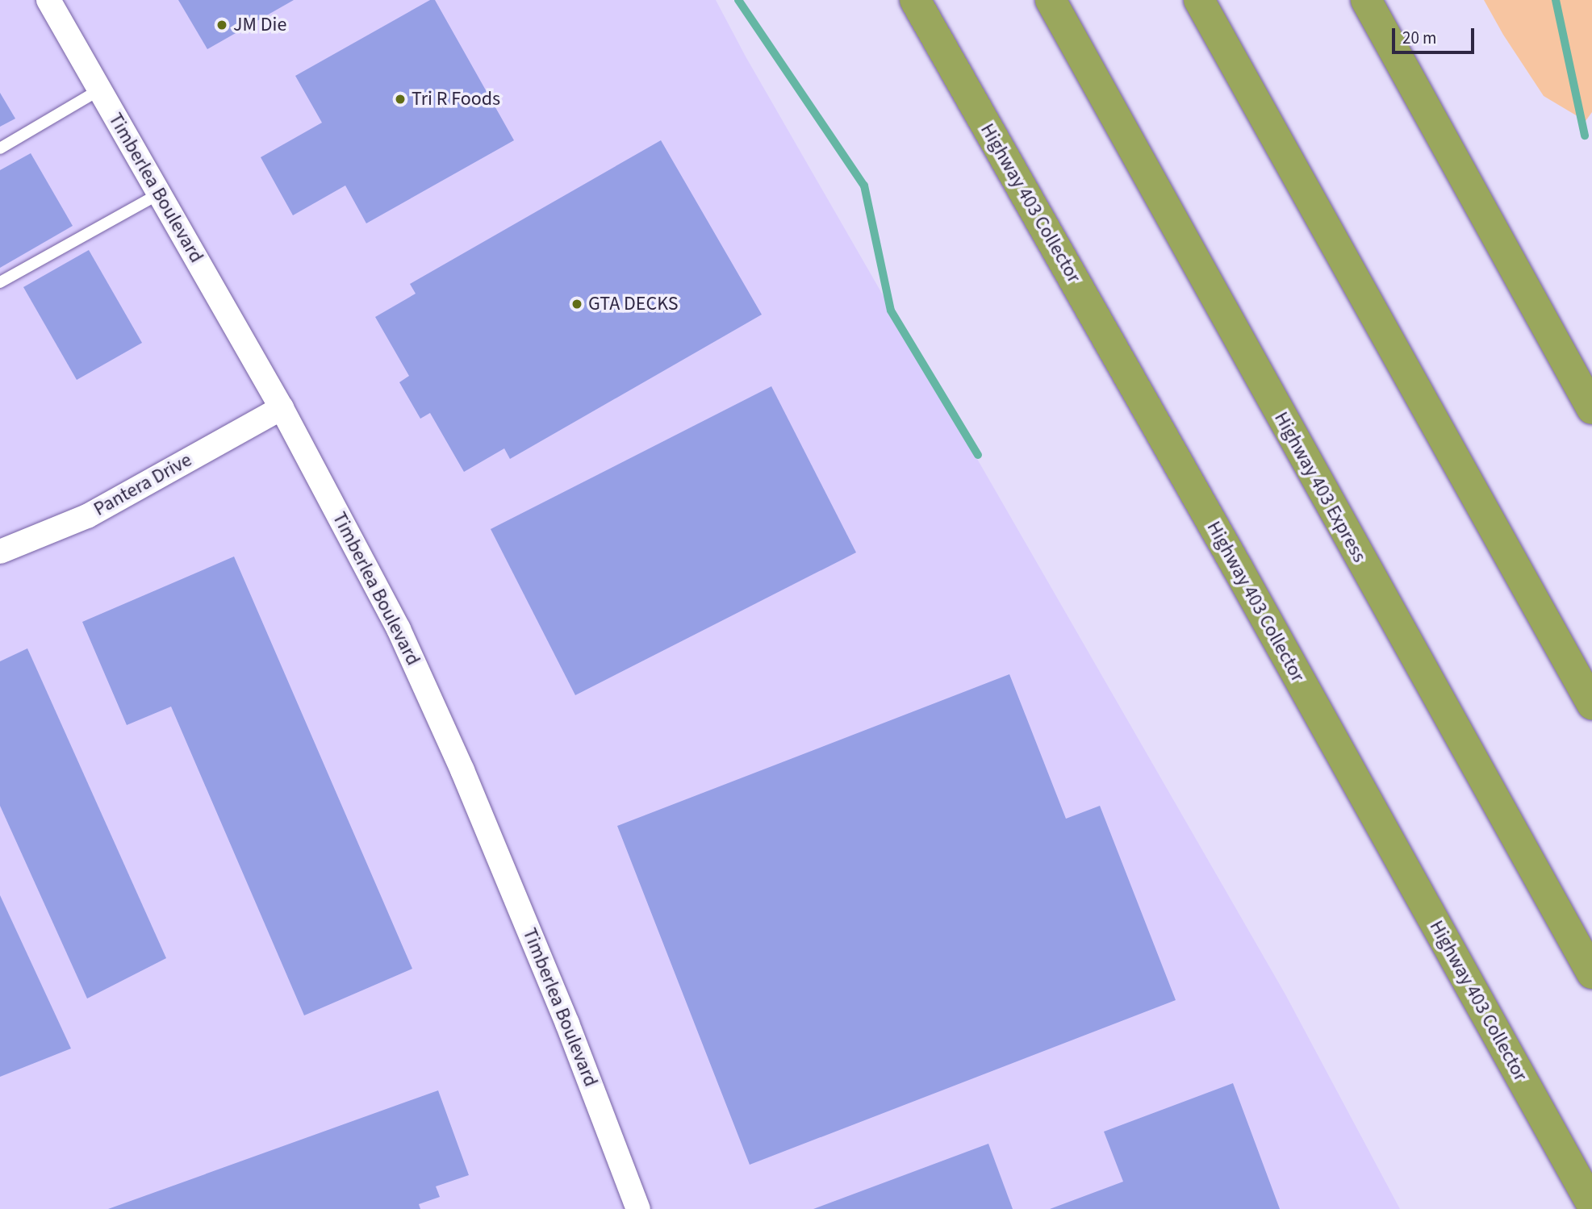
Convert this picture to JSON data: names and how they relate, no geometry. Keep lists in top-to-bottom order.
{
  "streets": {
    "highway": ["Highway 403 Collector", "Highway 403 Express"],
    "street": ["Timberlea Boulevard", "Pantera Drive"]
  },
  "crossings": [
    ["Timberlea Boulevard", "Pantera Drive"]
  ],
  "places": ["JM Die", "Tri R Foods", "GTA DECKS"],
  "scale_bar": "20 m"
}
